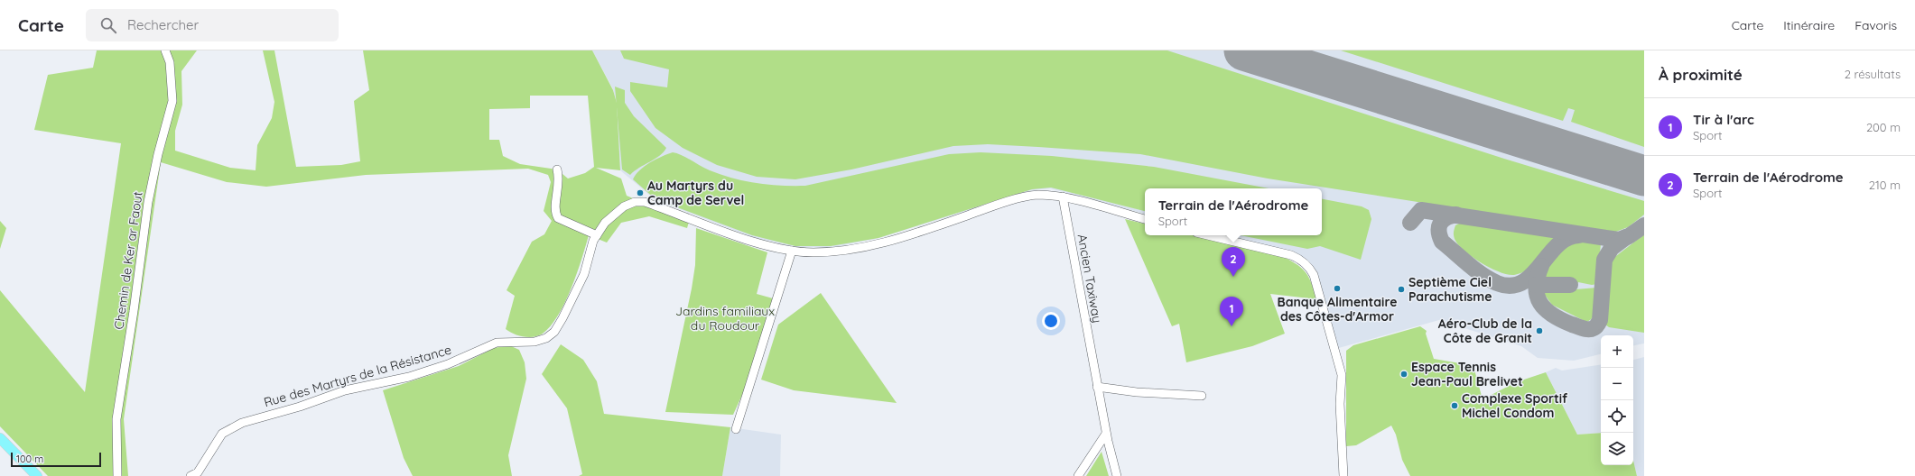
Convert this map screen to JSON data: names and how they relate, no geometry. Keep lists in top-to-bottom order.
{
  "streets": {
    "street": ["Chemin de Ker ar Faout", "Ancien Taxiway", "Rue des Martyrs de la Résistance"]
  },
  "crossings": [
    ["Ancien Taxiway", "Rue des Martyrs de la Résistance"]
  ],
  "parks": ["Jardins familiaux du Roudour"],
  "places": [
    "Au Martyrs du Camp de Servel",
    "Banque Alimentaire des Côtes-d'Armor",
    "Septième Ciel Parachutisme",
    "Aéro-Club de la Côte de Granit",
    "Espace Tennis Jean-Paul Brelivet",
    "Complexe Sportif Michel Condom"
  ],
  "scale_bar": "100 m",
  "page": {
    "header": "Carte",
    "search": "Rechercher",
    "nav": ["Carte", "Itinéraire", "Favoris"],
    "heading": ["À proximité", "2 résultats"],
    "list": [
      {
        "mark": "1",
        "name": "Tir à l'arc",
        "note": "Sport",
        "value": "200 m"
      },
      {
        "mark": "2",
        "name": "Terrain de l'Aérodrome",
        "note": "Sport",
        "value": "210 m"
      }
    ],
    "popup": ["Terrain de l'Aérodrome", "Sport"],
    "pins": ["2", "1"],
    "map_buttons": ["+", "−"],
    "scale": "100 m"
  }
}
